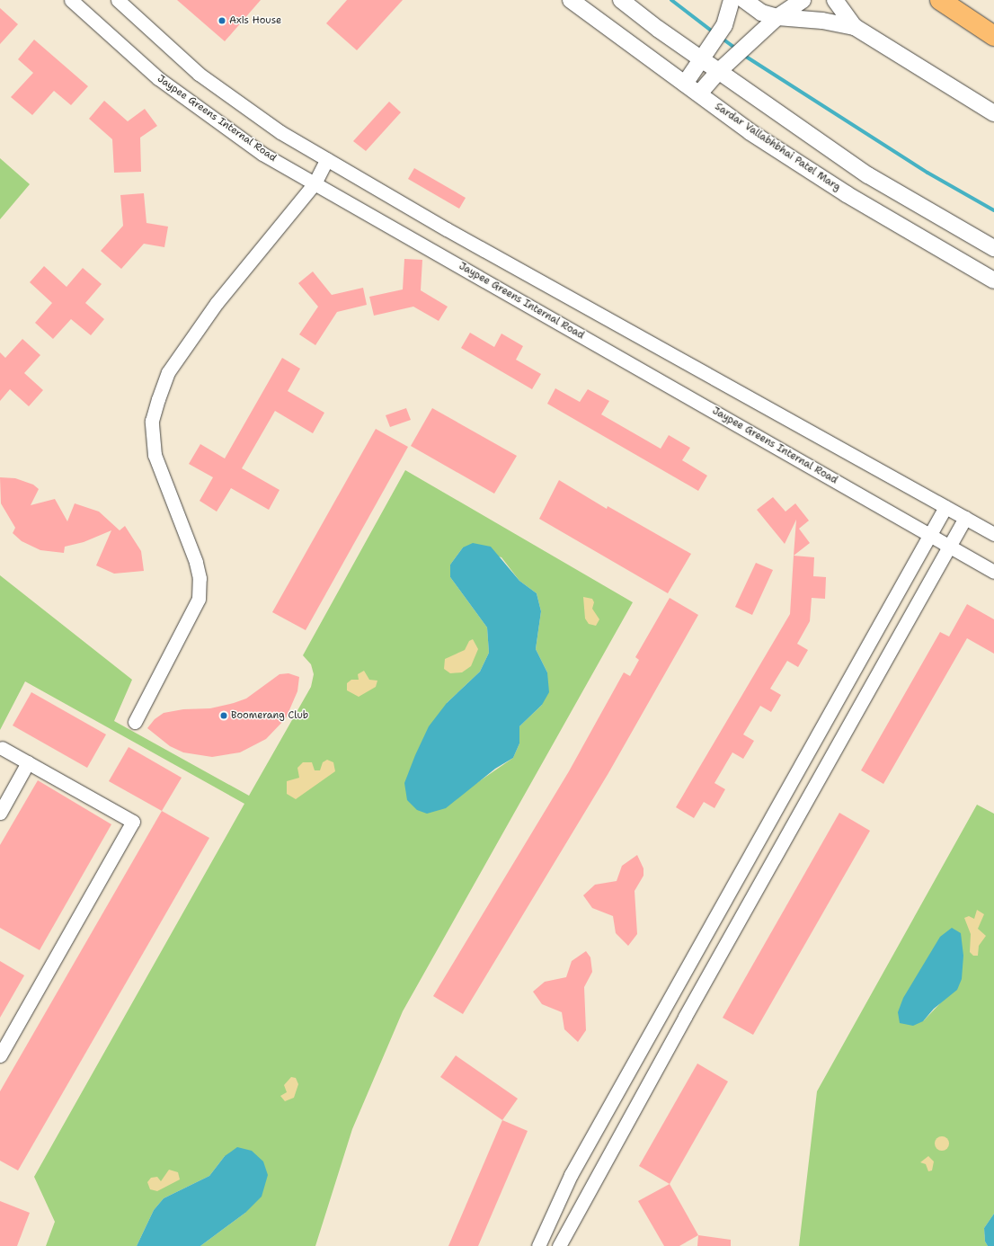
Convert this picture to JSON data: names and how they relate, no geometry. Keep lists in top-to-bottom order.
{
  "streets": {
    "street": ["Jaypee Greens Internal Road", "Sardar Vallabhbhai Patel Marg"]
  },
  "places": ["Axis House", "Boomerang Club"]
}
